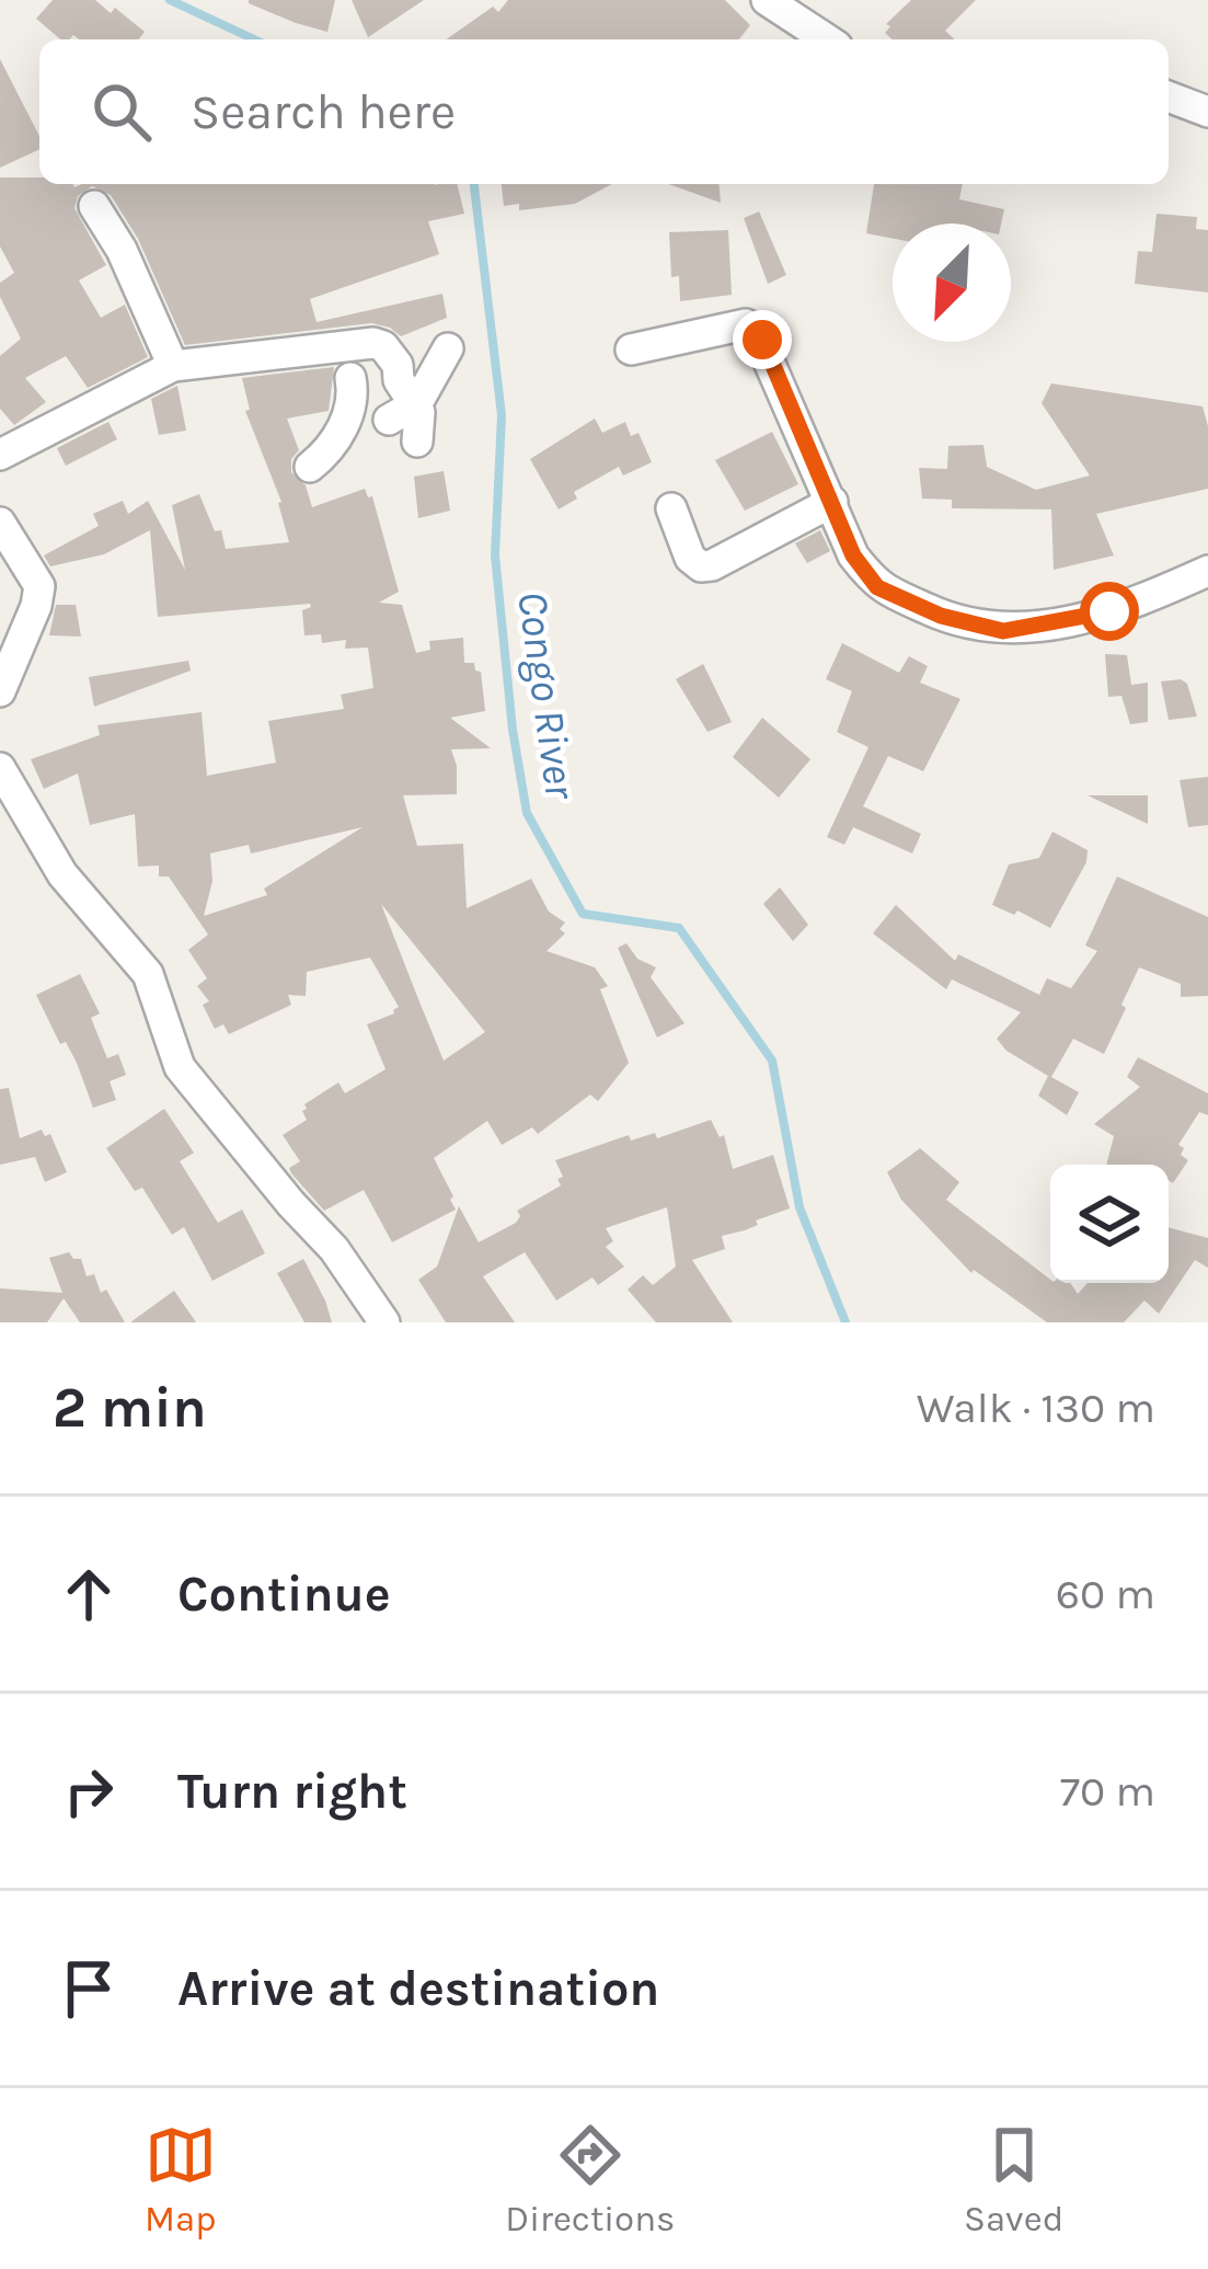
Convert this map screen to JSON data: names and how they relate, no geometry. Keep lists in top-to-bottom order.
{
  "water": ["Congo River"],
  "north": "bottom left",
  "page": {
    "search": "Search here",
    "heading": ["2 min", "Walk · 130 m"],
    "list": [
      ["Continue", "60 m"],
      ["Turn right", "70 m"],
      "Arrive at destination"
    ],
    "nav": ["Map", "Directions", "Saved"]
  }
}
